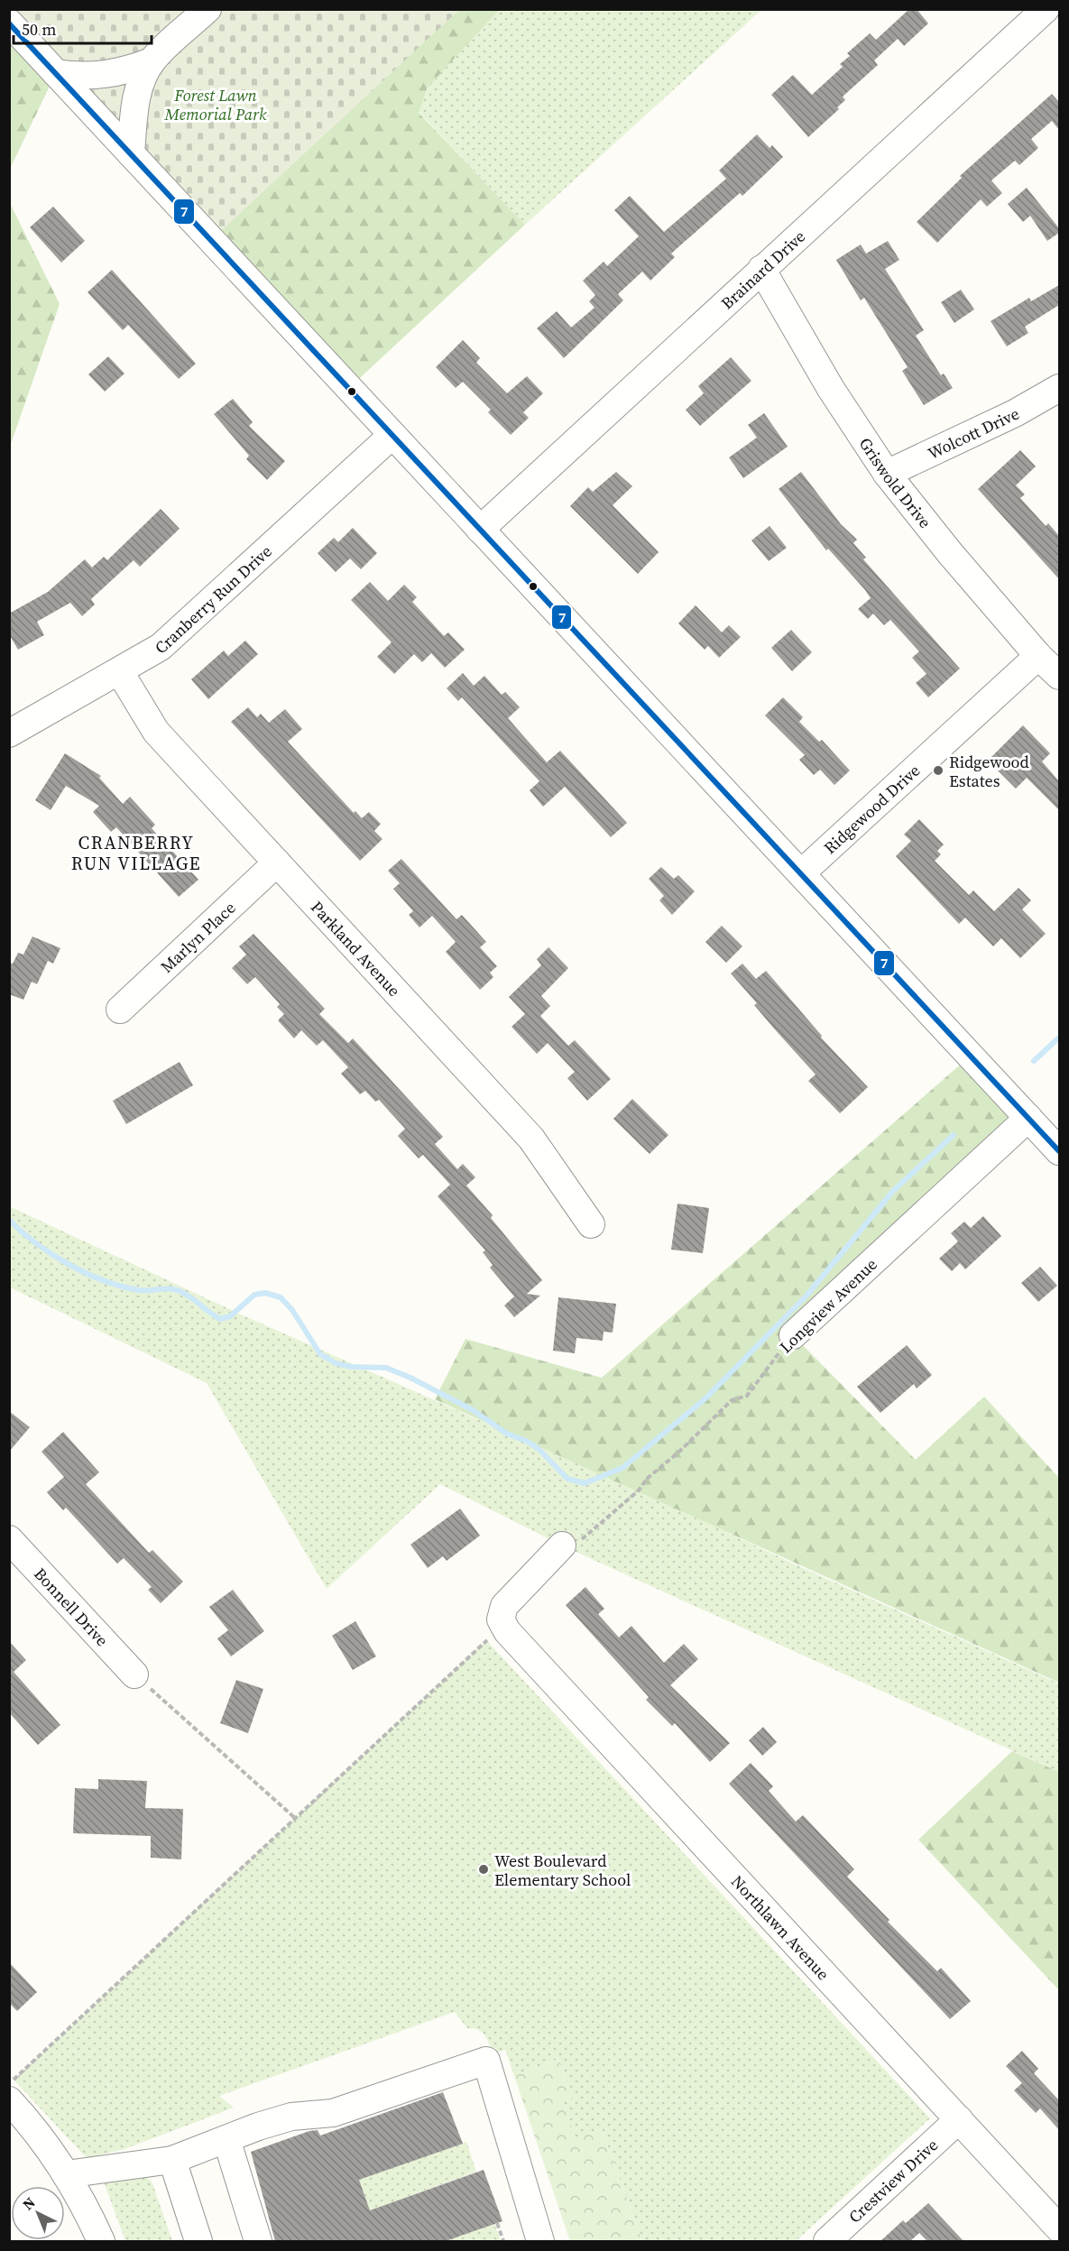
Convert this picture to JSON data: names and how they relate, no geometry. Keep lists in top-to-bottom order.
{
  "streets": {
    "street": [
      "Brainard Drive",
      "Wolcott Drive",
      "Griswold Drive",
      "Cranberry Run Drive",
      "Ridgewood Drive",
      "Marlyn Place",
      "Parkland Avenue",
      "Longview Avenue",
      "Bonnell Drive",
      "Northlawn Avenue",
      "Crestview Drive"
    ]
  },
  "crossings": [
    ["Brainard Drive", "Griswold Drive"],
    ["Wolcott Drive", "Griswold Drive"],
    ["Griswold Drive", "Ridgewood Drive"],
    ["Cranberry Run Drive", "Parkland Avenue"],
    ["Marlyn Place", "Parkland Avenue"],
    ["Northlawn Avenue", "Crestview Drive"]
  ],
  "districts": ["CRANBERRY RUN VILLAGE"],
  "parks": ["Forest Lawn Memorial Park"],
  "places": ["Ridgewood Estates", "West Boulevard Elementary School"],
  "lines": ["transit line 7"],
  "scale_bar": "50 m",
  "north": "top left"
}
